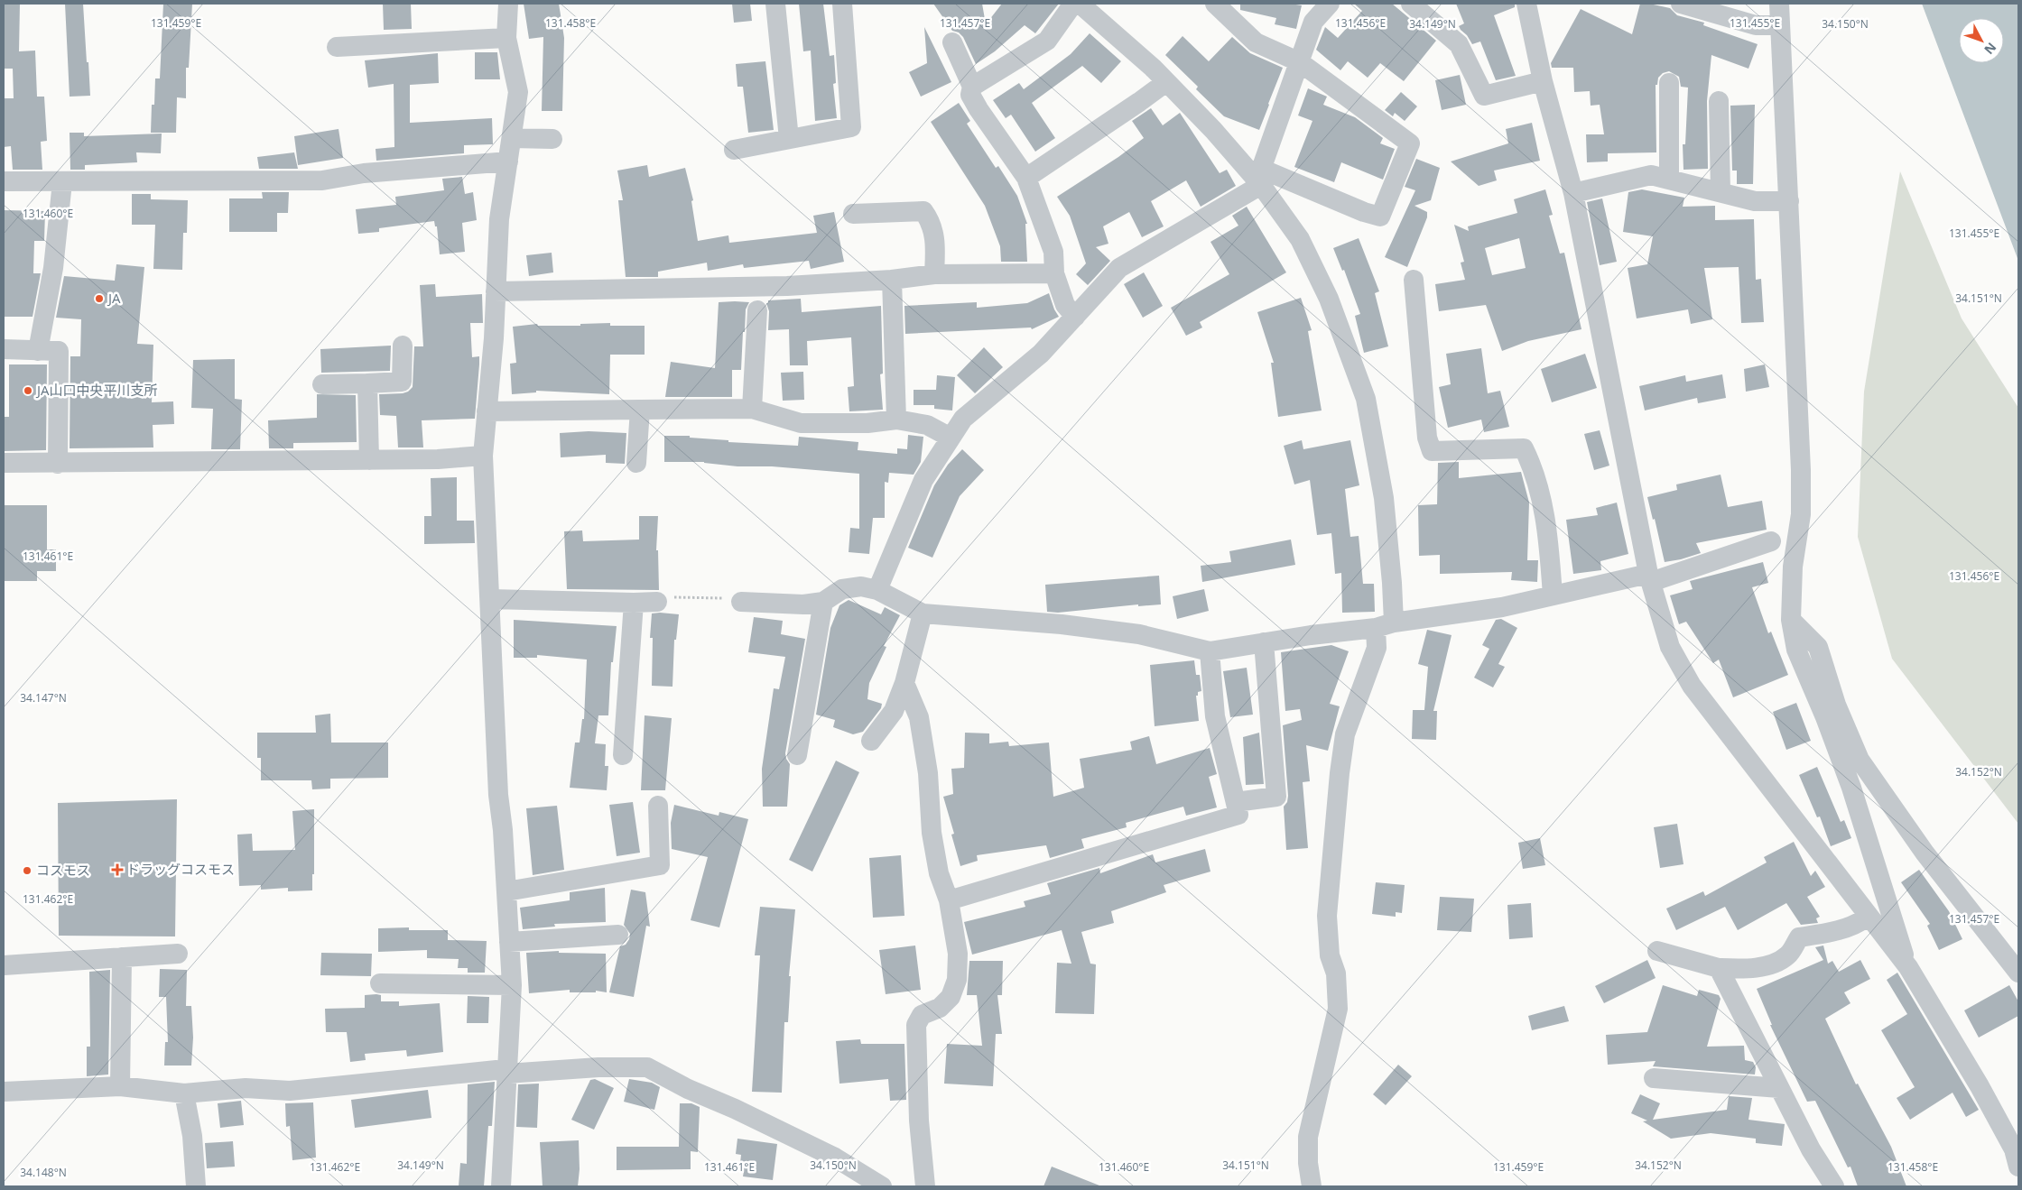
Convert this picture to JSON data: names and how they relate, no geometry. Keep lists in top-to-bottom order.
{
  "places": {
    "other": ["JA", "JA山口中央平川支所", "コスモス"],
    "health": ["ドラッグコスモス"]
  },
  "north": "bottom right",
  "coordinates": [
    "131.459°E",
    "131.458°E",
    "131.457°E",
    "131.456°E",
    "131.455°E",
    "34.150°N",
    "34.149°N",
    "131.460°E",
    "34.151°N",
    "131.461°E",
    "34.147°N",
    "34.152°N",
    "131.462°E",
    "34.148°N"
  ]
}
